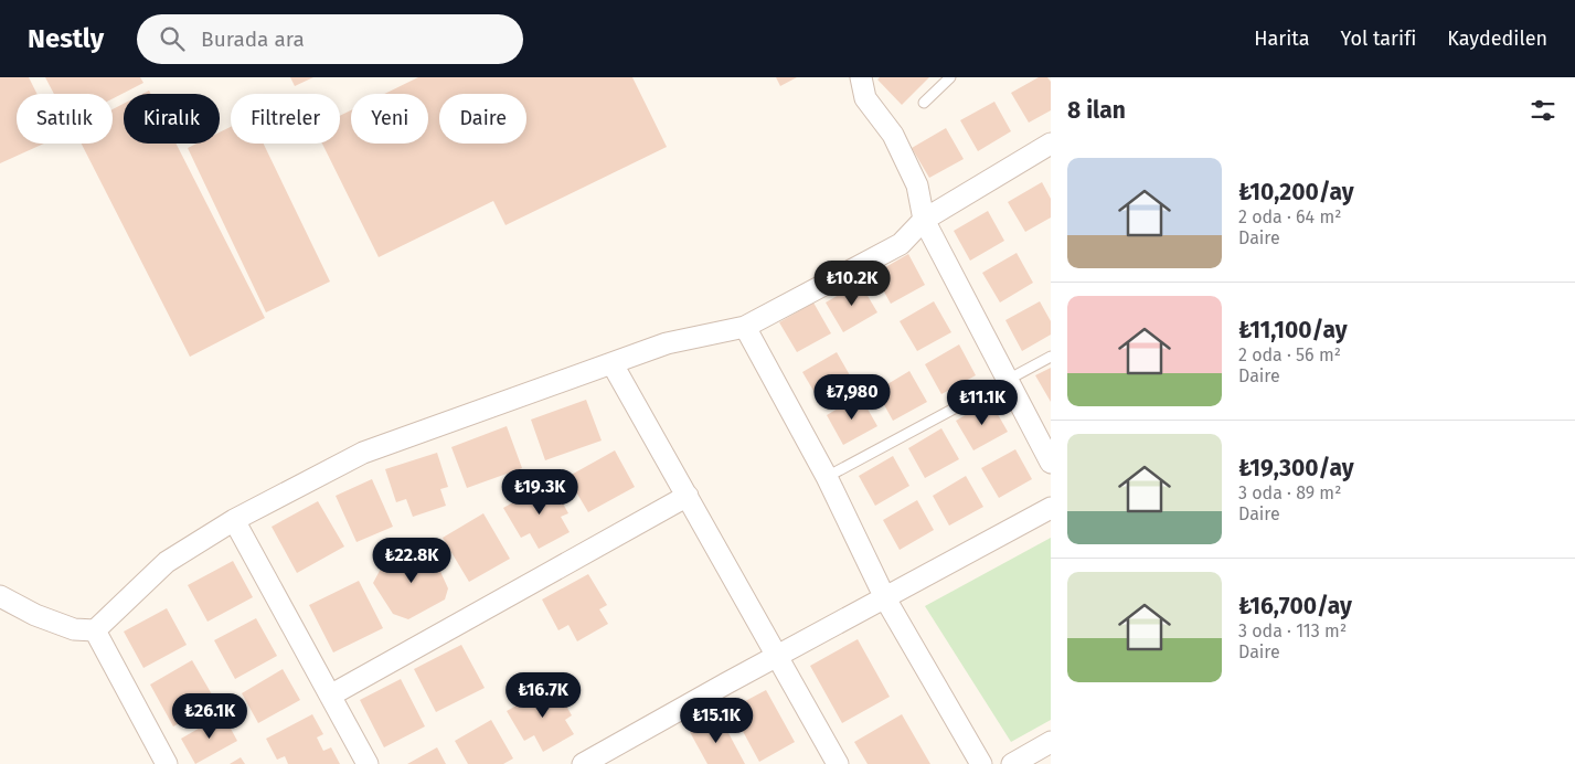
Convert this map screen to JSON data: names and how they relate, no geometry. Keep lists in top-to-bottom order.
{
  "page": {
    "header": "Nestly",
    "search": "Burada ara",
    "nav": ["Harita", "Yol tarifi", "Kaydedilen"],
    "heading": "8 ilan",
    "chip": [
      "Satılık",
      "Kiralık",
      "Filtreler",
      "Yeni",
      "Daire"
    ],
    "list": [
      {
        "name": "₺10,200/ay",
        "note": "2 oda · 64 m² · Daire"
      },
      {
        "name": "₺11,100/ay",
        "note": "2 oda · 56 m² · Daire"
      },
      {
        "name": "₺19,300/ay",
        "note": "3 oda · 89 m² · Daire"
      },
      {
        "name": "₺16,700/ay",
        "note": "3 oda · 113 m² · Daire"
      }
    ],
    "price": [
      "₺10.2K",
      "₺7,980",
      "₺11.1K",
      "₺19.3K",
      "₺22.8K",
      "₺16.7K",
      "₺26.1K",
      "₺15.1K"
    ]
  }
}
